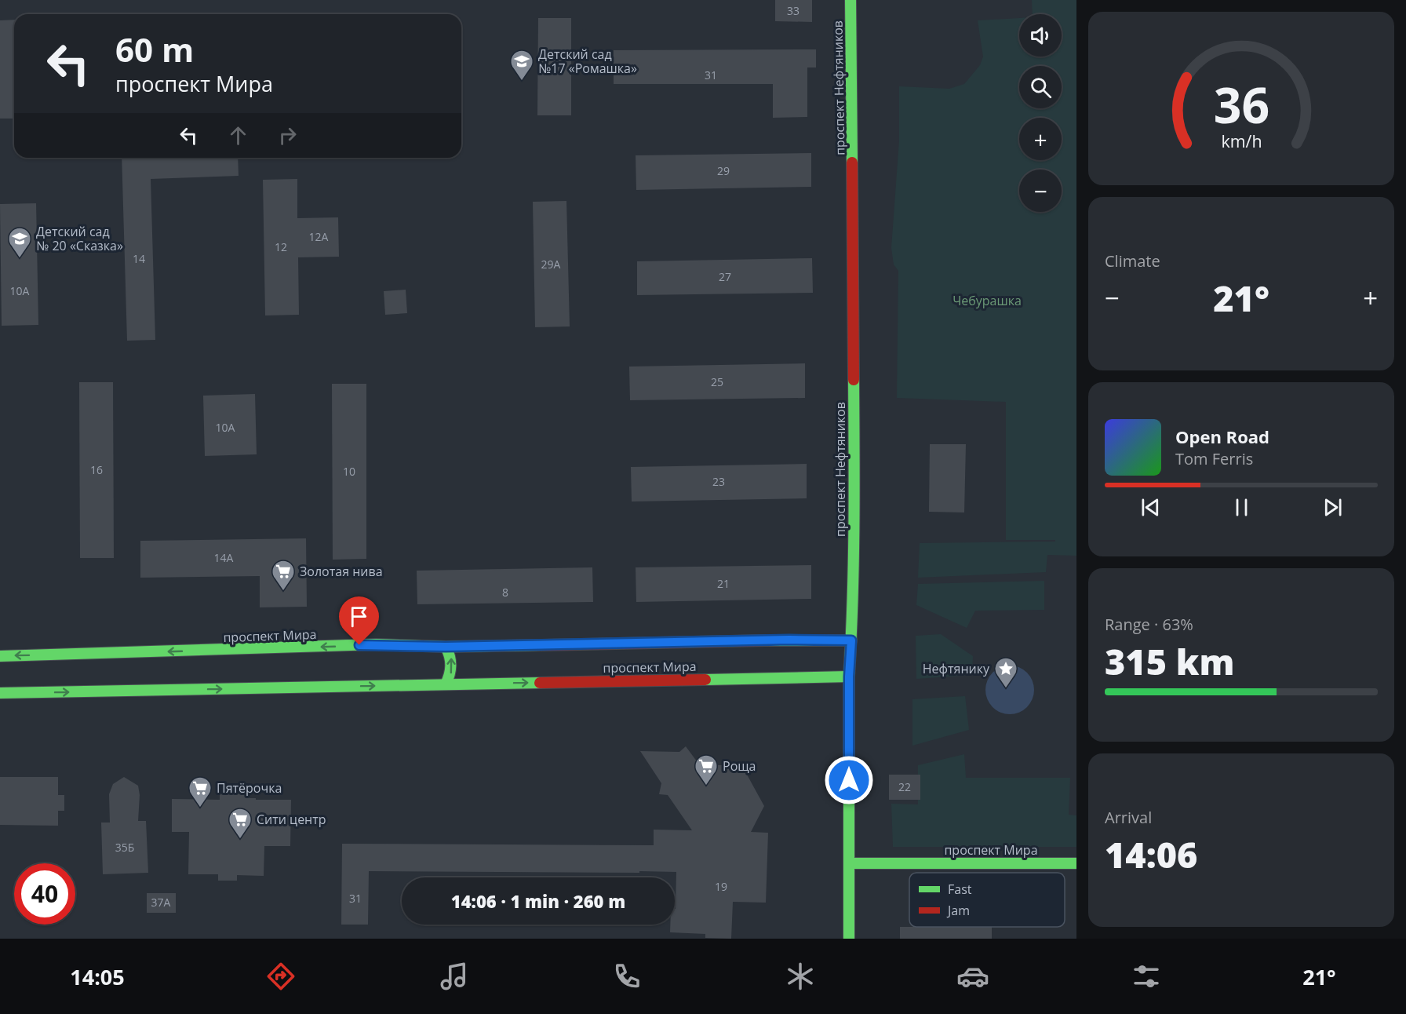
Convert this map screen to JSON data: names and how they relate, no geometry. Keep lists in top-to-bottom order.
{
  "streets": {
    "main road": ["проспект Нефтяников", "проспект Мира"]
  },
  "crossings": [
    ["проспект Нефтяников", "проспект Мира"]
  ],
  "parks": ["Чебурашка"],
  "places": {
    "school or university": ["Детский сад №17 «Ромашка»", "Детский сад № 20 «Сказка»"],
    "supermarket": [
      "Золотая нива",
      "Роща",
      "Пятёрочка",
      "Сити центр"
    ],
    "place": ["Нефтянику"]
  },
  "house_numbers": [
    "33",
    "31",
    "29",
    "12А",
    "12",
    "14",
    "29А",
    "27",
    "10А",
    "25",
    "10А",
    "16",
    "10",
    "23",
    "14А",
    "21",
    "8",
    "22",
    "35Б",
    "19",
    "31",
    "37А"
  ],
  "legend": ["Fast", "Jam"],
  "page": {
    "map_buttons": ["+", "−"],
    "turn": ["60 m", "проспект Мира"],
    "tile": [
      "Climate",
      ["Range · 63%", "315 km"],
      ["Arrival", "14:06"]
    ],
    "heat": ["−", "21°", "+"],
    "song": ["Open Road", "Tom Ferris"],
    "limit": "40",
    "trip": "14:06 · 1 min · 260 m",
    "tabs": ["14:05", "21°"],
    "gauge": ["36", "km/h"]
  }
}
